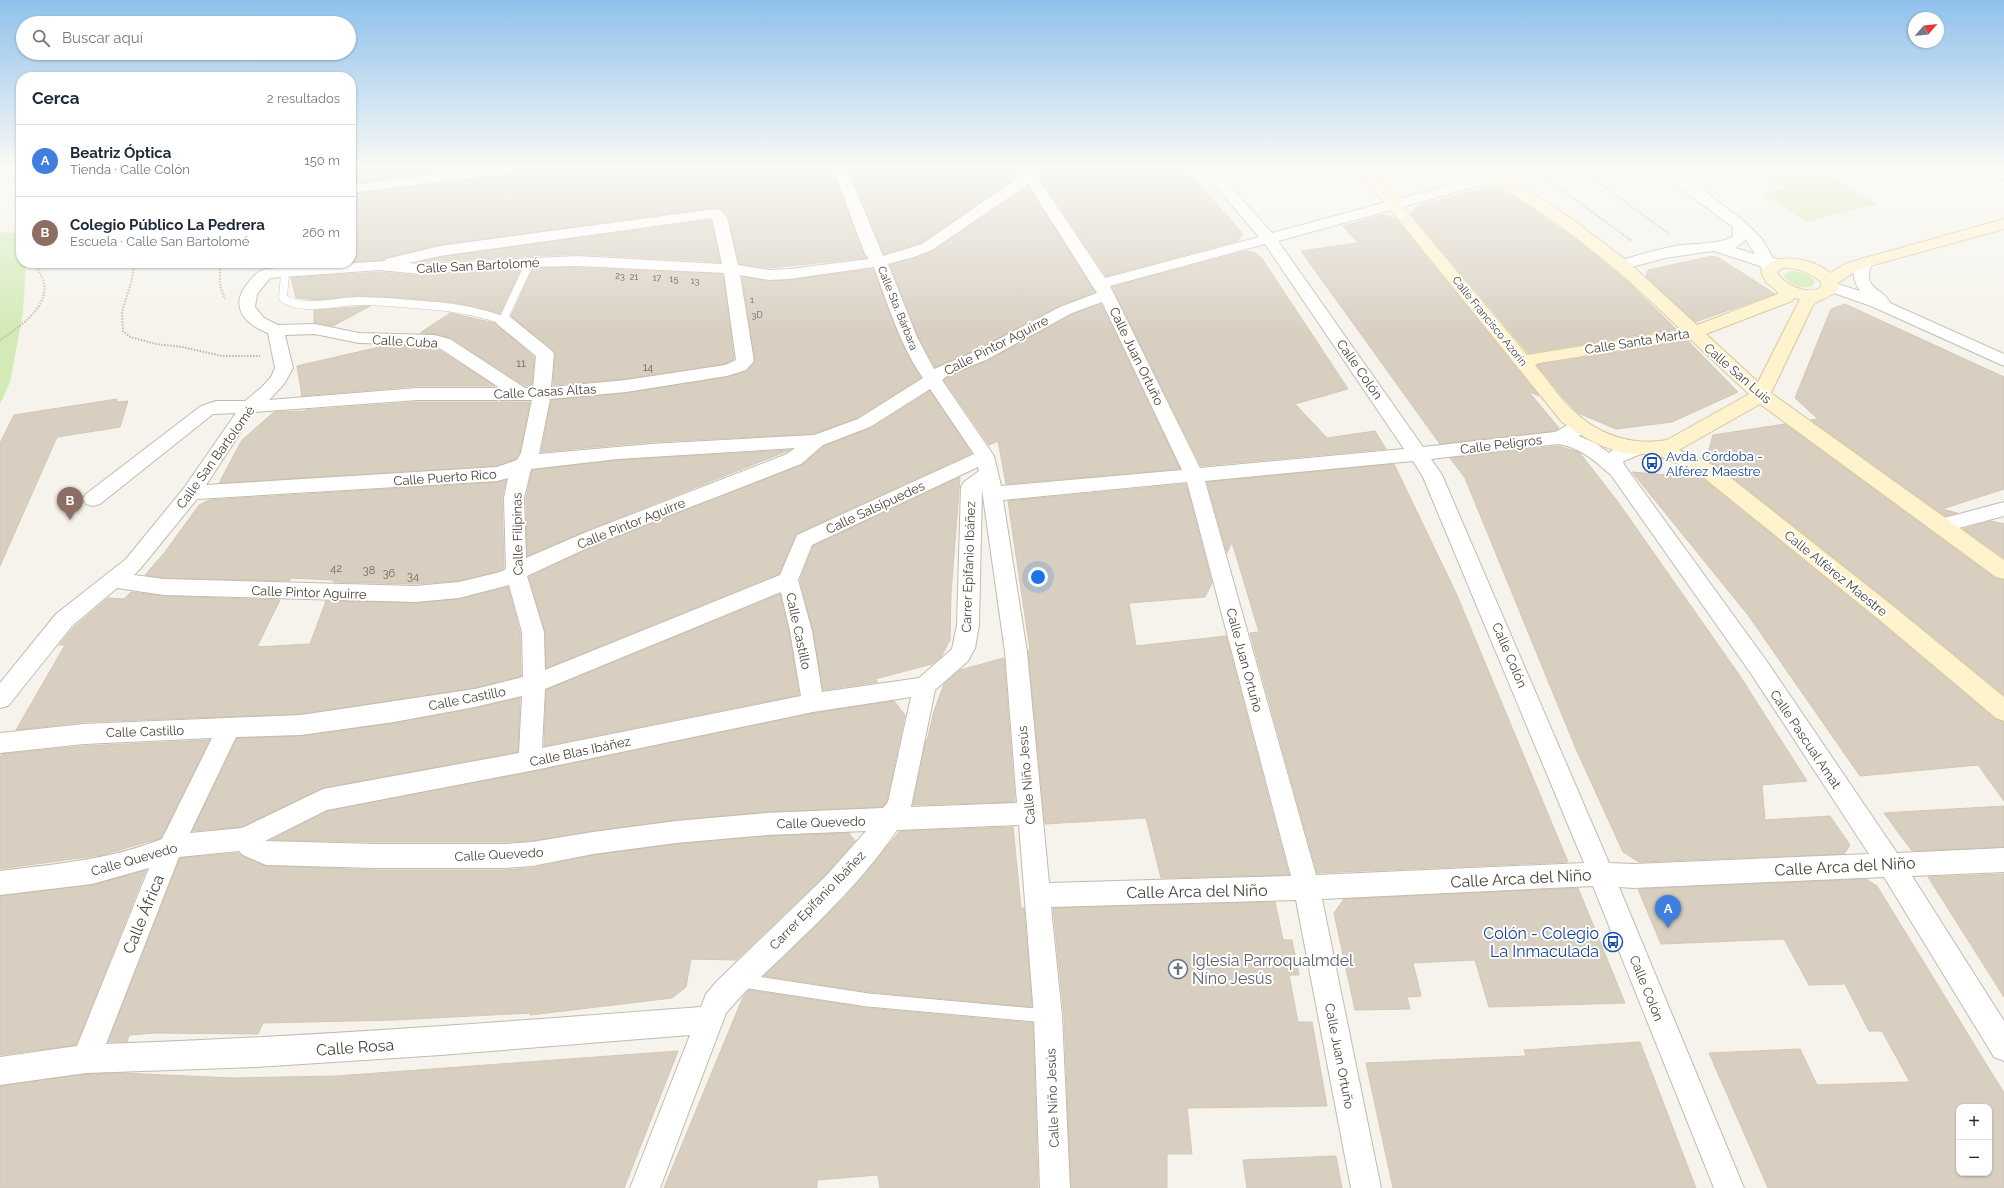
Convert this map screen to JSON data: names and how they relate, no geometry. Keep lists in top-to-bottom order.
{
  "streets": {
    "main road": [
      "Calle Francisco Azorín",
      "Calle Santa Marta",
      "Calle San Luis",
      "Calle Alférez Maestre"
    ],
    "street": [
      "Calle San Bartolomé",
      "Calle Sta. Bárbara",
      "Calle Cuba",
      "Calle Pintor Aguirre",
      "Calle Juan Ortuño",
      "Calle Colón",
      "Calle Casas Altas",
      "Calle Peligros",
      "Calle Puerto Rico",
      "Calle Salsipuedes",
      "Calle Filipinas",
      "Carrer Epifanio Ibáñez",
      "Calle Castillo",
      "Calle Pascual Amat",
      "Calle Blas Ibáñez",
      "Calle Niño Jesús",
      "Calle Quevedo",
      "Calle Arca del Niño",
      "Calle África",
      "Calle Rosa"
    ]
  },
  "crossings": [
    ["Calle San Bartolomé", "Calle Sta. Bárbara"],
    ["Calle San Bartolomé", "Calle Cuba"],
    ["Calle San Bartolomé", "Calle Pintor Aguirre"],
    ["Calle San Bartolomé", "Calle Casas Altas"],
    ["Calle San Bartolomé", "Calle Puerto Rico"],
    ["Calle Sta. Bárbara", "Calle Pintor Aguirre"],
    ["Calle Sta. Bárbara", "Calle Niño Jesús"],
    ["Calle Francisco Azorín", "Calle Santa Marta"],
    ["Calle Francisco Azorín", "Calle Peligros"],
    ["Calle Francisco Azorín", "Calle Alférez Maestre"],
    ["Calle Cuba", "Calle Casas Altas"],
    ["Calle Santa Marta", "Calle San Luis"],
    ["Calle Pintor Aguirre", "Calle Juan Ortuño"],
    ["Calle Pintor Aguirre", "Calle Colón"],
    ["Calle Pintor Aguirre", "Calle Puerto Rico"],
    ["Calle Pintor Aguirre", "Calle Filipinas"],
    ["Calle Pintor Aguirre", "Calle Niño Jesús"],
    ["Calle Juan Ortuño", "Calle Peligros"],
    ["Calle Juan Ortuño", "Calle Arca del Niño"],
    ["Calle Colón", "Calle Peligros"],
    ["Calle Colón", "Calle Arca del Niño"],
    ["Calle Casas Altas", "Calle Filipinas"],
    ["Calle Peligros", "Calle Salsipuedes"],
    ["Calle Peligros", "Carrer Epifanio Ibáñez"],
    ["Calle Peligros", "Calle Pascual Amat"],
    ["Calle Peligros", "Calle Niño Jesús"],
    ["Calle Puerto Rico", "Calle Filipinas"],
    ["Calle Salsipuedes", "Carrer Epifanio Ibáñez"],
    ["Calle Salsipuedes", "Calle Castillo"],
    ["Calle Salsipuedes", "Calle Niño Jesús"],
    ["Calle Filipinas", "Calle Castillo"],
    ["Calle Filipinas", "Calle Blas Ibáñez"],
    ["Carrer Epifanio Ibáñez", "Calle Blas Ibáñez"],
    ["Carrer Epifanio Ibáñez", "Calle Niño Jesús"],
    ["Carrer Epifanio Ibáñez", "Calle Quevedo"],
    ["Carrer Epifanio Ibáñez", "Calle Rosa"],
    ["Calle Castillo", "Calle Blas Ibáñez"],
    ["Calle Castillo", "Calle África"],
    ["Calle Pascual Amat", "Calle Arca del Niño"],
    ["Calle Blas Ibáñez", "Calle Quevedo"],
    ["Calle Niño Jesús", "Calle Quevedo"],
    ["Calle Niño Jesús", "Calle Arca del Niño"],
    ["Calle Quevedo", "Calle África"],
    ["Calle África", "Calle Rosa"]
  ],
  "places": {
    "bus stop": ["Avda. Córdoba - Alférez Maestre", "Colón - Colegio La Inmaculada"],
    "church": ["Iglesia Parroqualmdel Níno Jesús"]
  },
  "house_numbers": [
    "23",
    "21",
    "17",
    "15",
    "13",
    "1",
    "3D",
    "11",
    "14",
    "42",
    "38",
    "36",
    "34"
  ],
  "north": "top right",
  "page": {
    "search": "Buscar aquí",
    "heading": ["Cerca", "2 resultados"],
    "list": [
      {
        "mark": "A",
        "name": "Beatriz Óptica",
        "note": "Tienda · Calle Colón",
        "value": "150 m"
      },
      {
        "mark": "B",
        "name": "Colegio Público La Pedrera",
        "note": "Escuela · Calle San Bartolomé",
        "value": "260 m"
      }
    ],
    "pins": ["B", "A"],
    "map_buttons": ["+", "−"]
  }
}
